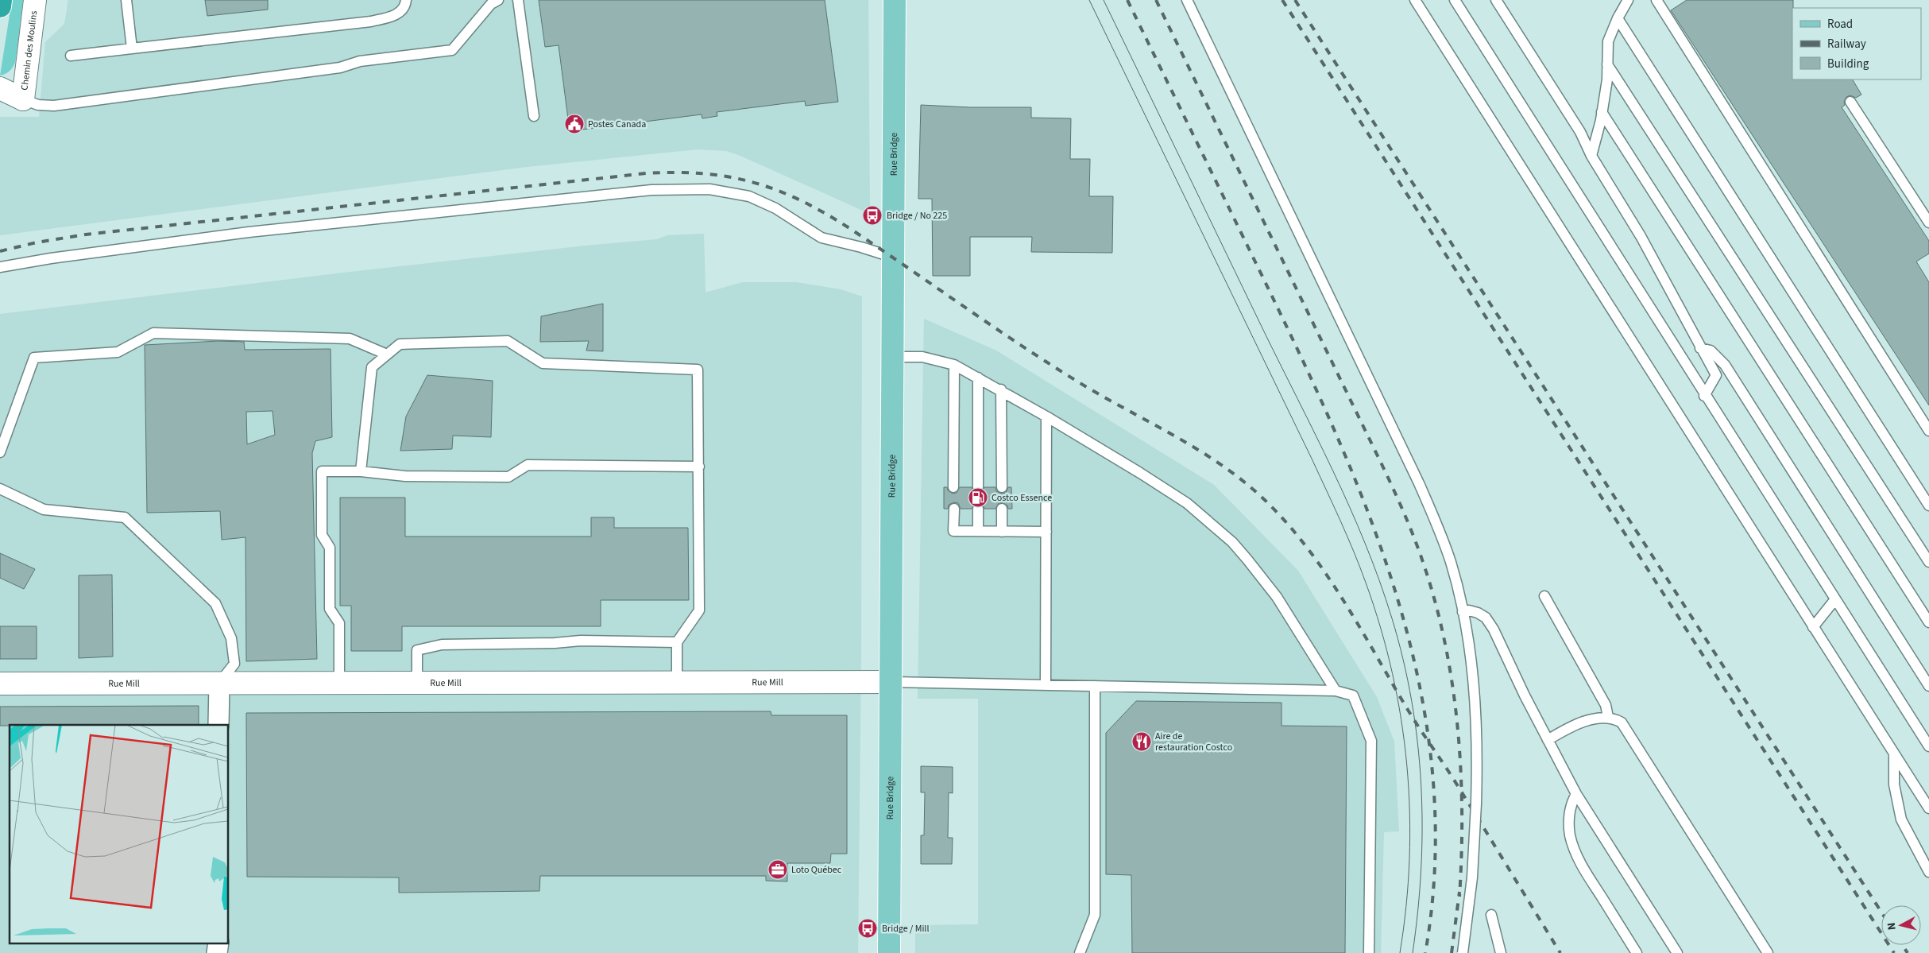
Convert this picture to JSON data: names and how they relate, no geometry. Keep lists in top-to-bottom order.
{
  "streets": {
    "main road": ["Rue Bridge"],
    "street": ["Chemin des Moulins", "Rue Mill"]
  },
  "crossings": [
    ["Rue Bridge", "Rue Mill"]
  ],
  "places": {
    "public building": ["Postes Canada"],
    "bus stop": ["Bridge / No 225", "Bridge / Mill"],
    "fuel station": ["Costco Essence"],
    "restaurant": ["Aire de restauration Costco"],
    "office": ["Loto Québec"]
  },
  "legend": ["Road", "Railway", "Building"],
  "north": "left"
}
